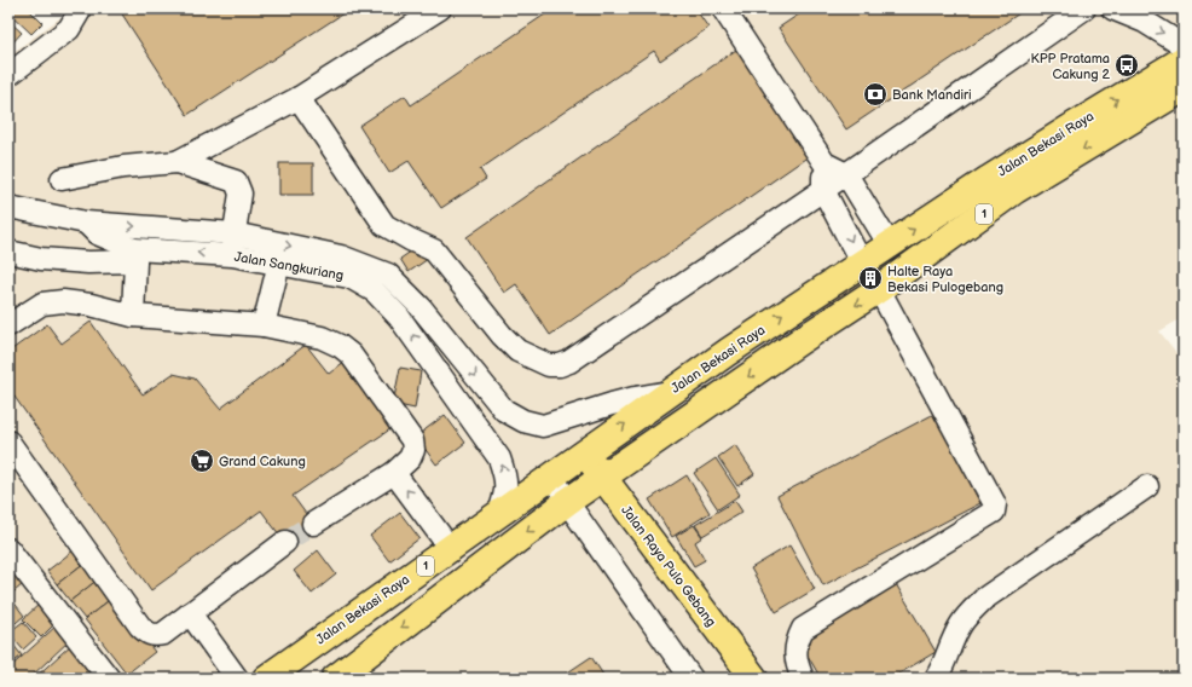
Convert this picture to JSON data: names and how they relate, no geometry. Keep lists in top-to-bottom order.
{
  "streets": {
    "main road": ["Jalan Bekasi Raya", "1", "Jalan Raya Pulo Gebang"],
    "street": ["Jalan Sangkuriang"]
  },
  "crossings": [
    ["Jalan Bekasi Raya", "Jalan Sangkuriang"],
    ["Jalan Bekasi Raya", "Jalan Raya Pulo Gebang"]
  ],
  "places": {
    "bus stop": ["KPP Pratama Cakung 2"],
    "bank": ["Bank Mandiri"],
    "building": ["Halte Raya Bekasi Pulogebang"],
    "supermarket": ["Grand Cakung"]
  }
}
